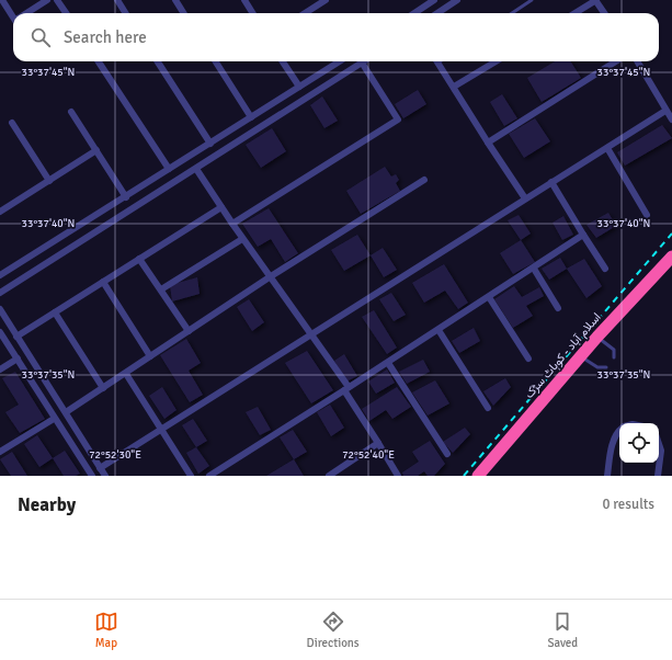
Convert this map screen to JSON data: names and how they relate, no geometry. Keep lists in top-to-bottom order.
{
  "streets": {
    "highway": ["اسلام آباد - کوہاٹ سڑک"]
  },
  "page": {
    "search": "Search here",
    "heading": ["Nearby", "0 results"],
    "nav": ["Map", "Directions", "Saved"]
  },
  "coordinates": [
    "33°37'45\"N",
    "33°37'40\"N",
    "33°37'35\"N",
    "72°52'30\"E",
    "72°52'40\"E"
  ]
}
